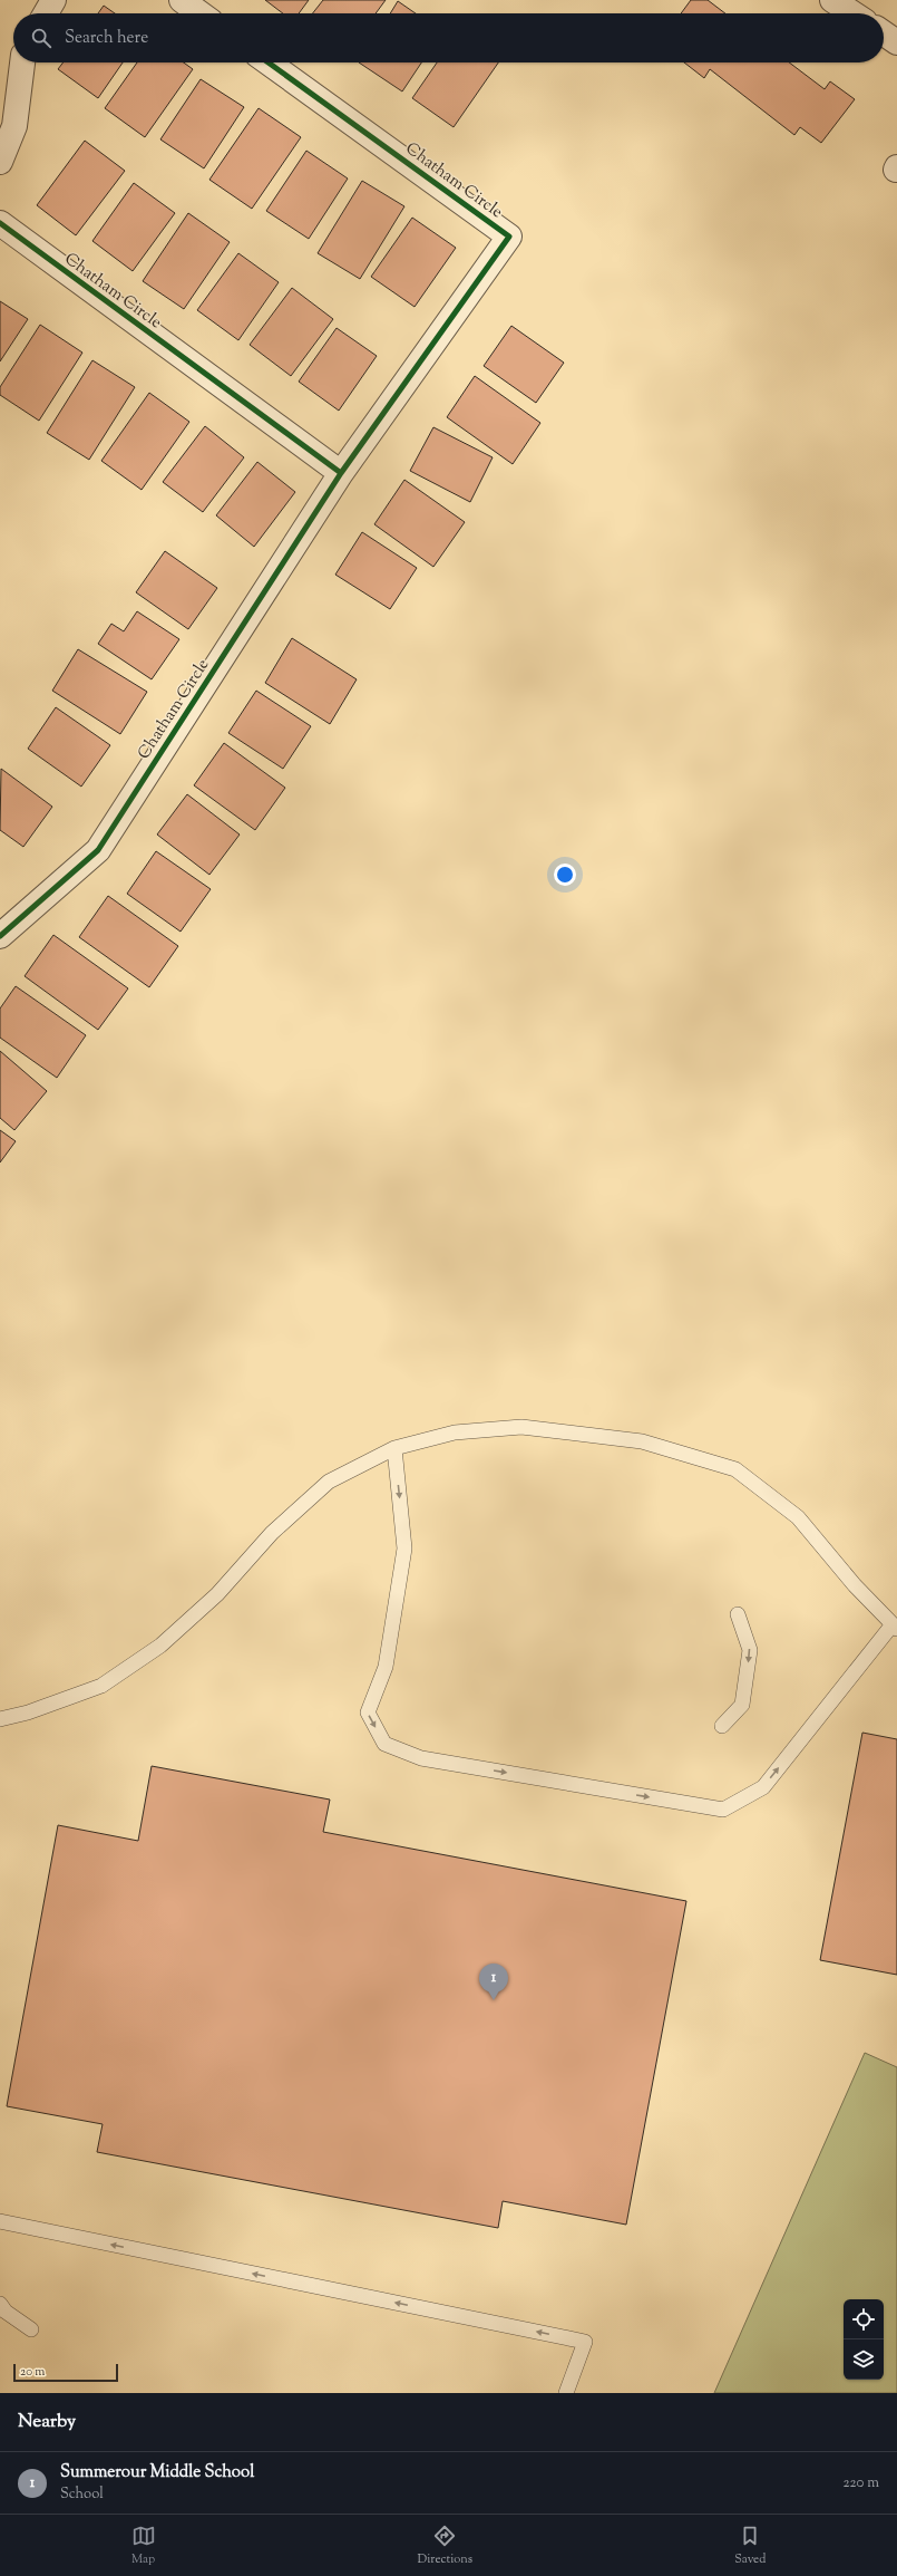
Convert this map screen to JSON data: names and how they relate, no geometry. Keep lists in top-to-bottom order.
{
  "streets": {
    "street": ["Chatham Circle"]
  },
  "scale_bar": "20 m",
  "page": {
    "search": "Search here",
    "pins": "1",
    "scale": "20 m",
    "heading": "Nearby",
    "list": [
      {
        "mark": "1",
        "name": "Summerour Middle School",
        "note": "School",
        "value": "220 m"
      }
    ],
    "nav": ["Map", "Directions", "Saved"]
  }
}
